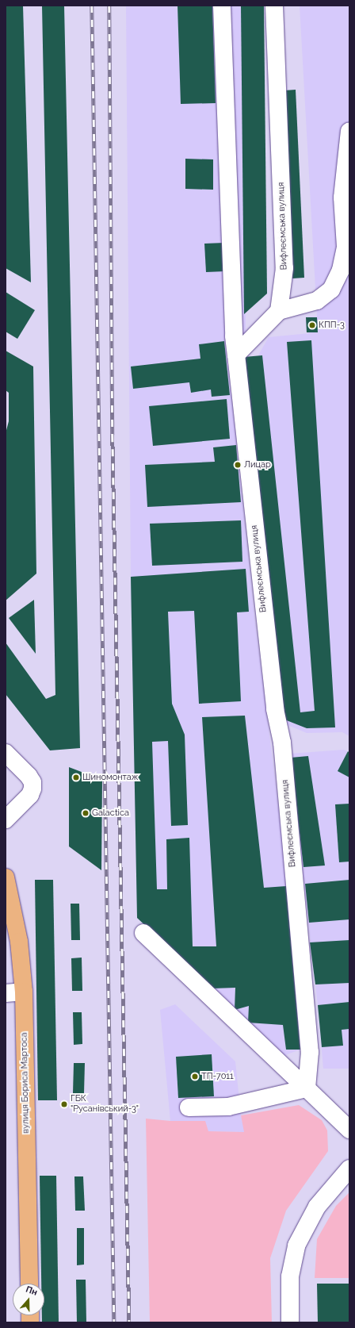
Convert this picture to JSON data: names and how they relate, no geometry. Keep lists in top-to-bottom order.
{
  "streets": {
    "main road": ["вулиця Бориса Мартоса"],
    "street": ["Вифлеємська вулиця"]
  },
  "places": [
    "КПП-3",
    "Лицар",
    "Шиномонтаж",
    "Galactica",
    "ТП-7011",
    "ГБК \"Русанівський-3\""
  ],
  "north": "top"
}
